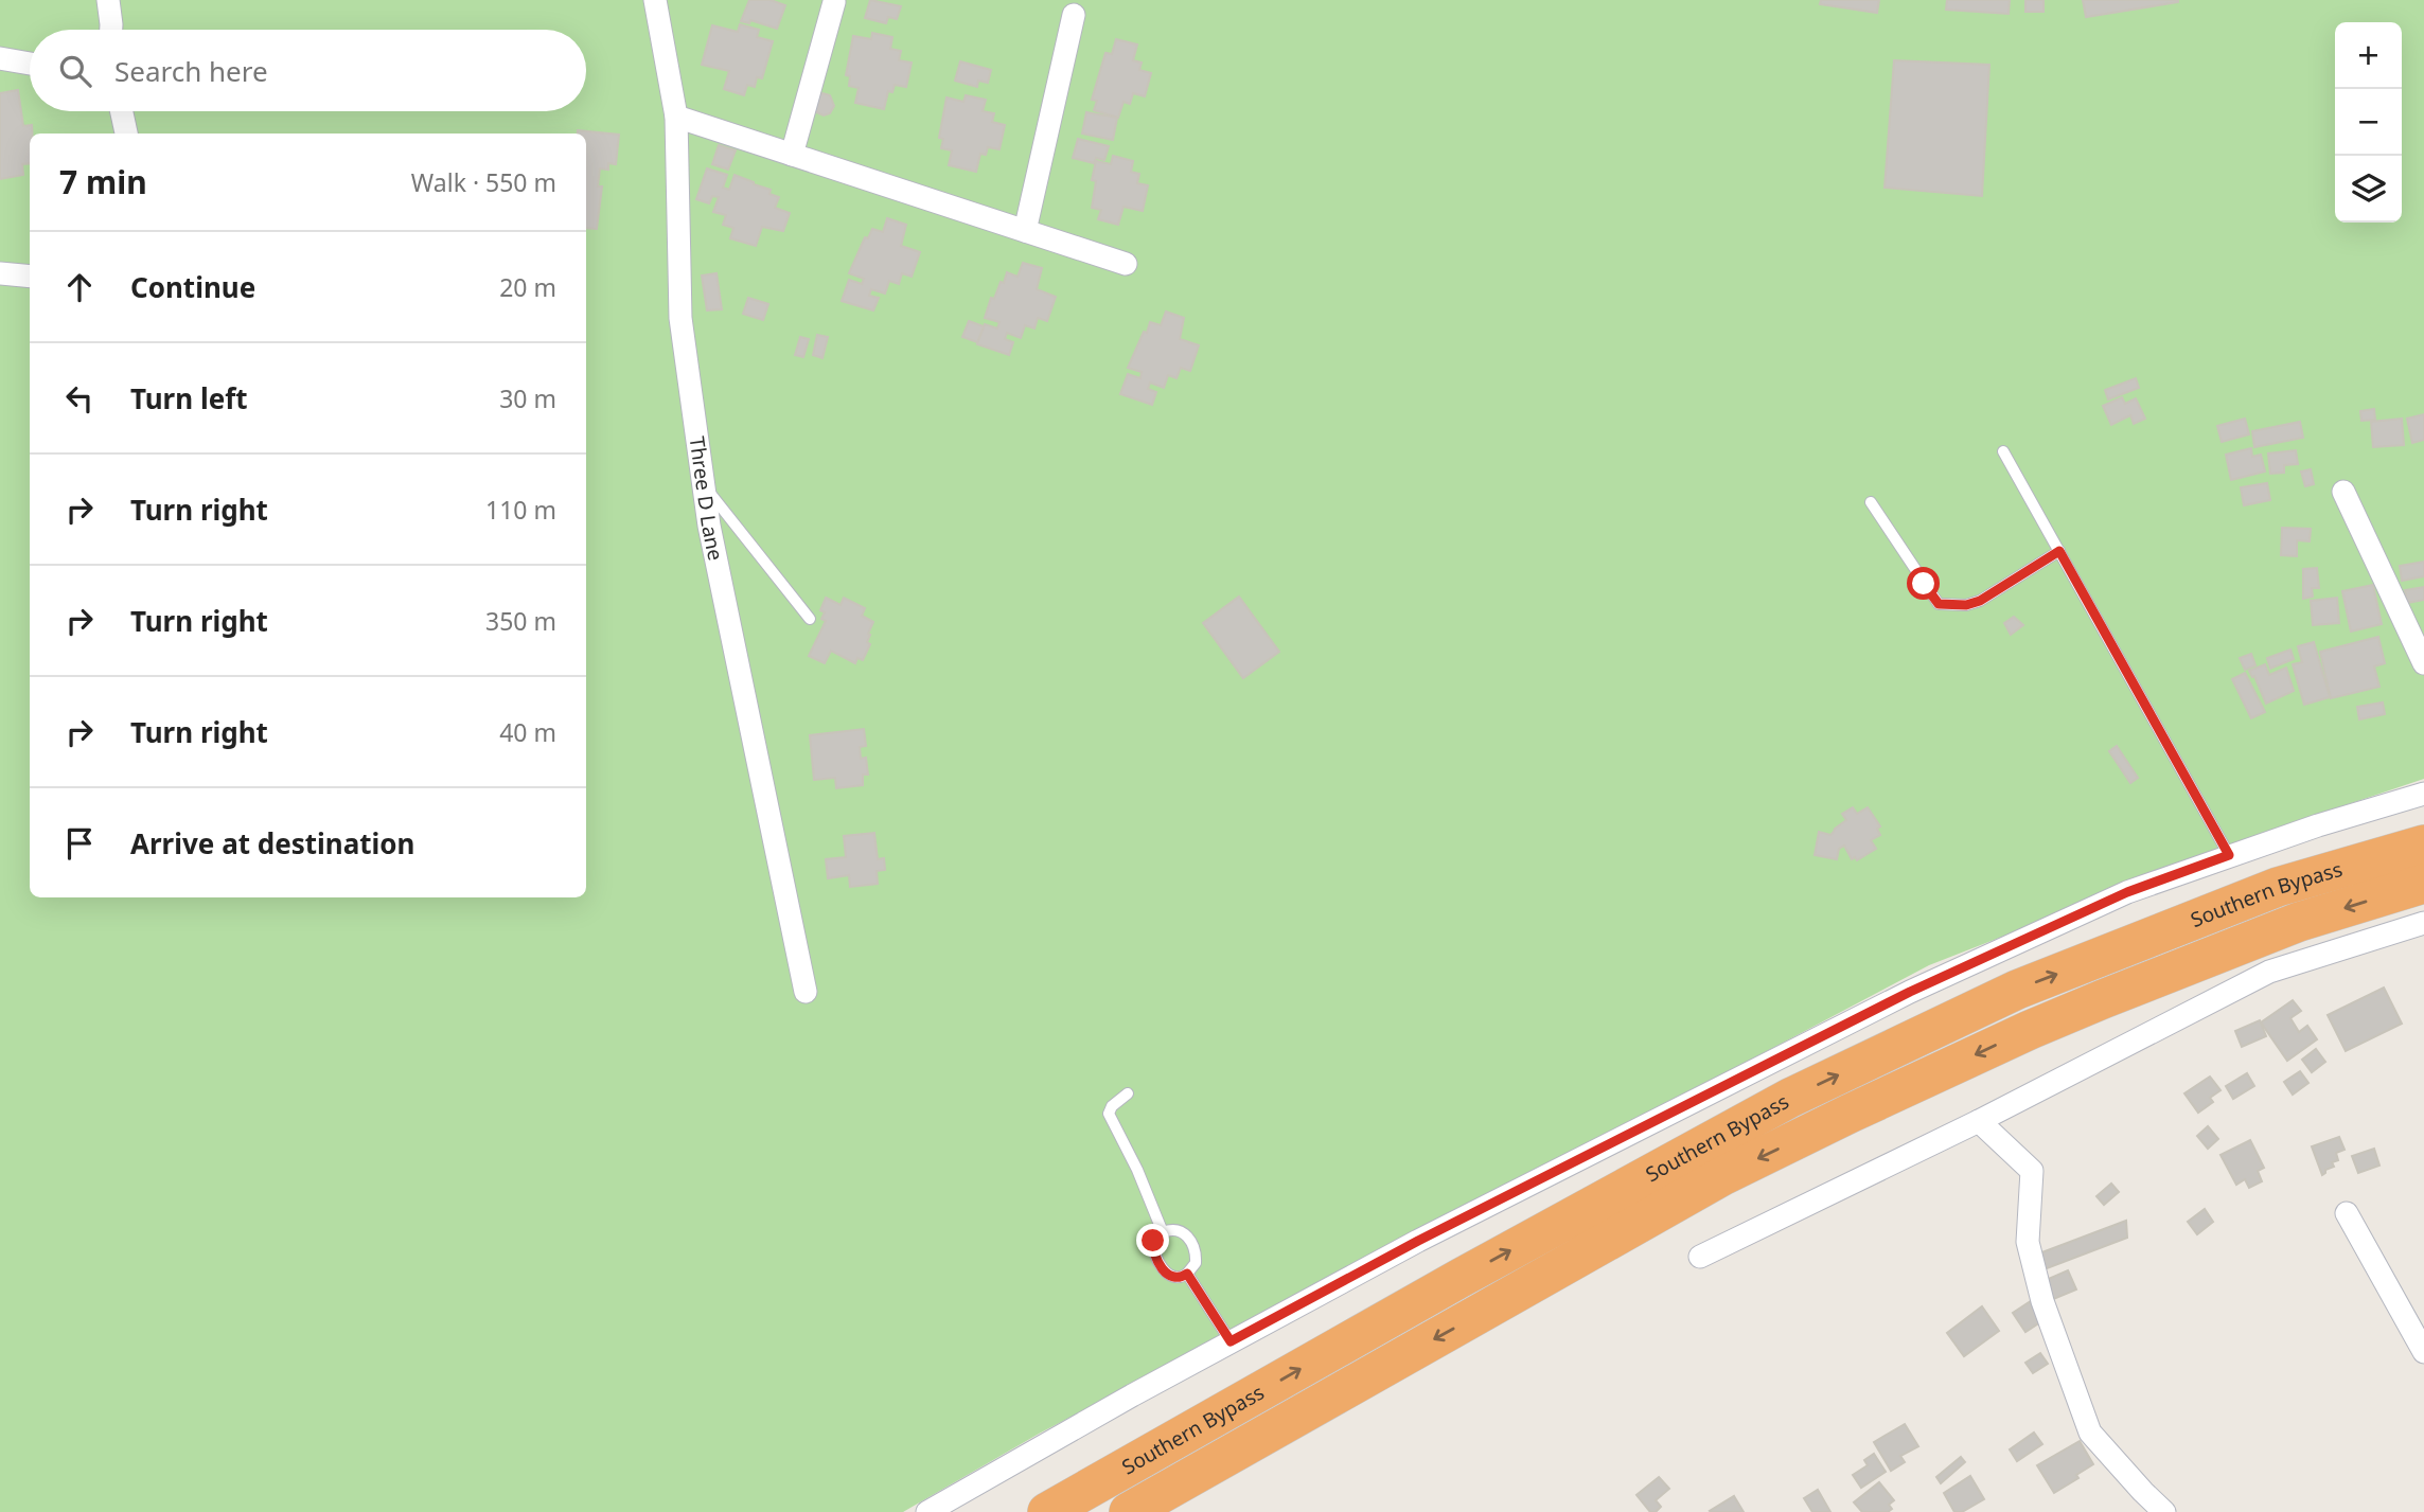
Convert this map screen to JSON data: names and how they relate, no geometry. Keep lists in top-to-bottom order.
{
  "streets": {
    "highway": ["Southern Bypass"],
    "street": ["Three D Lane"]
  },
  "page": {
    "map_buttons": ["+", "−"],
    "search": "Search here",
    "heading": ["7 min", "Walk · 550 m"],
    "list": [
      ["Continue", "20 m"],
      ["Turn left", "30 m"],
      ["Turn right", "110 m"],
      ["Turn right", "350 m"],
      ["Turn right", "40 m"],
      "Arrive at destination"
    ]
  }
}
